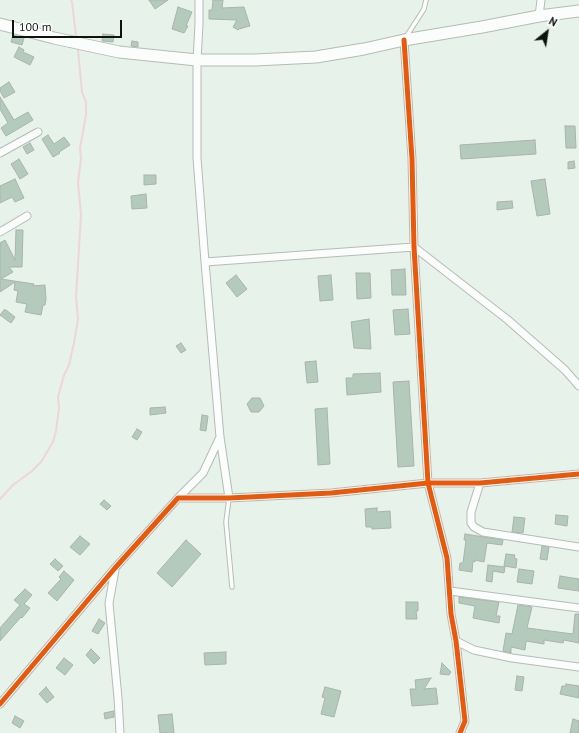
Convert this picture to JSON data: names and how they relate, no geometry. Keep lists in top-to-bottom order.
{
  "scale_bar": "100 m",
  "north": "top right"
}
